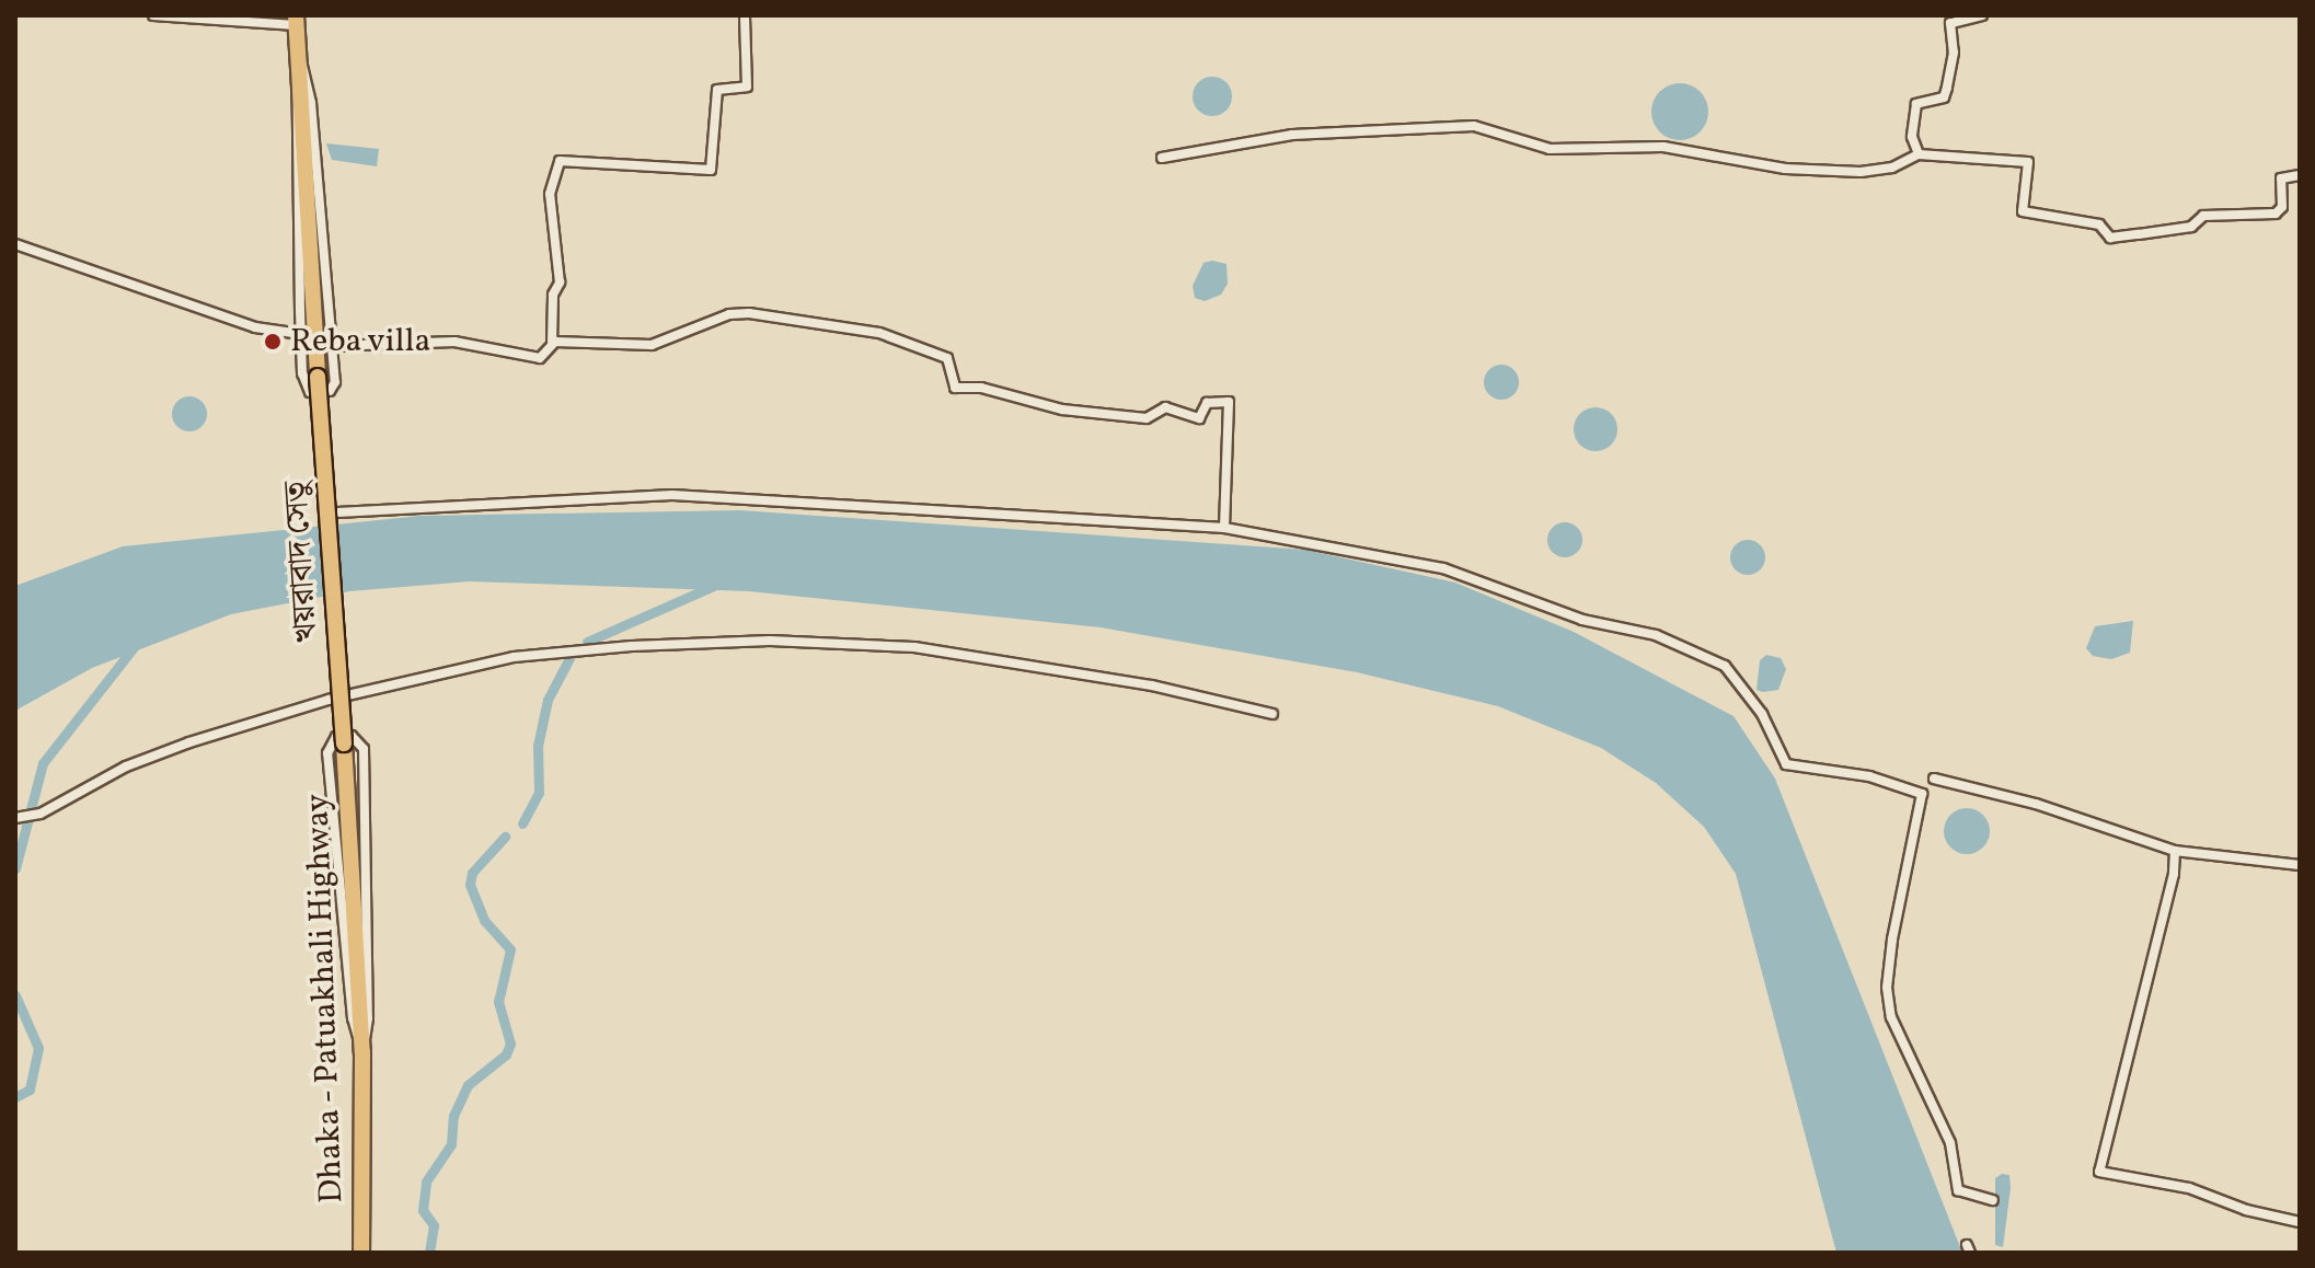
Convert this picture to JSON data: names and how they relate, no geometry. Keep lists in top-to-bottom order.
{
  "streets": {
    "highway": ["খয়রাবাদ সেতু", "Dhaka - Patuakhali Highway"]
  },
  "crossings": [
    ["খয়রাবাদ সেতু", "Dhaka - Patuakhali Highway"]
  ],
  "places": ["Reba villa"]
}
